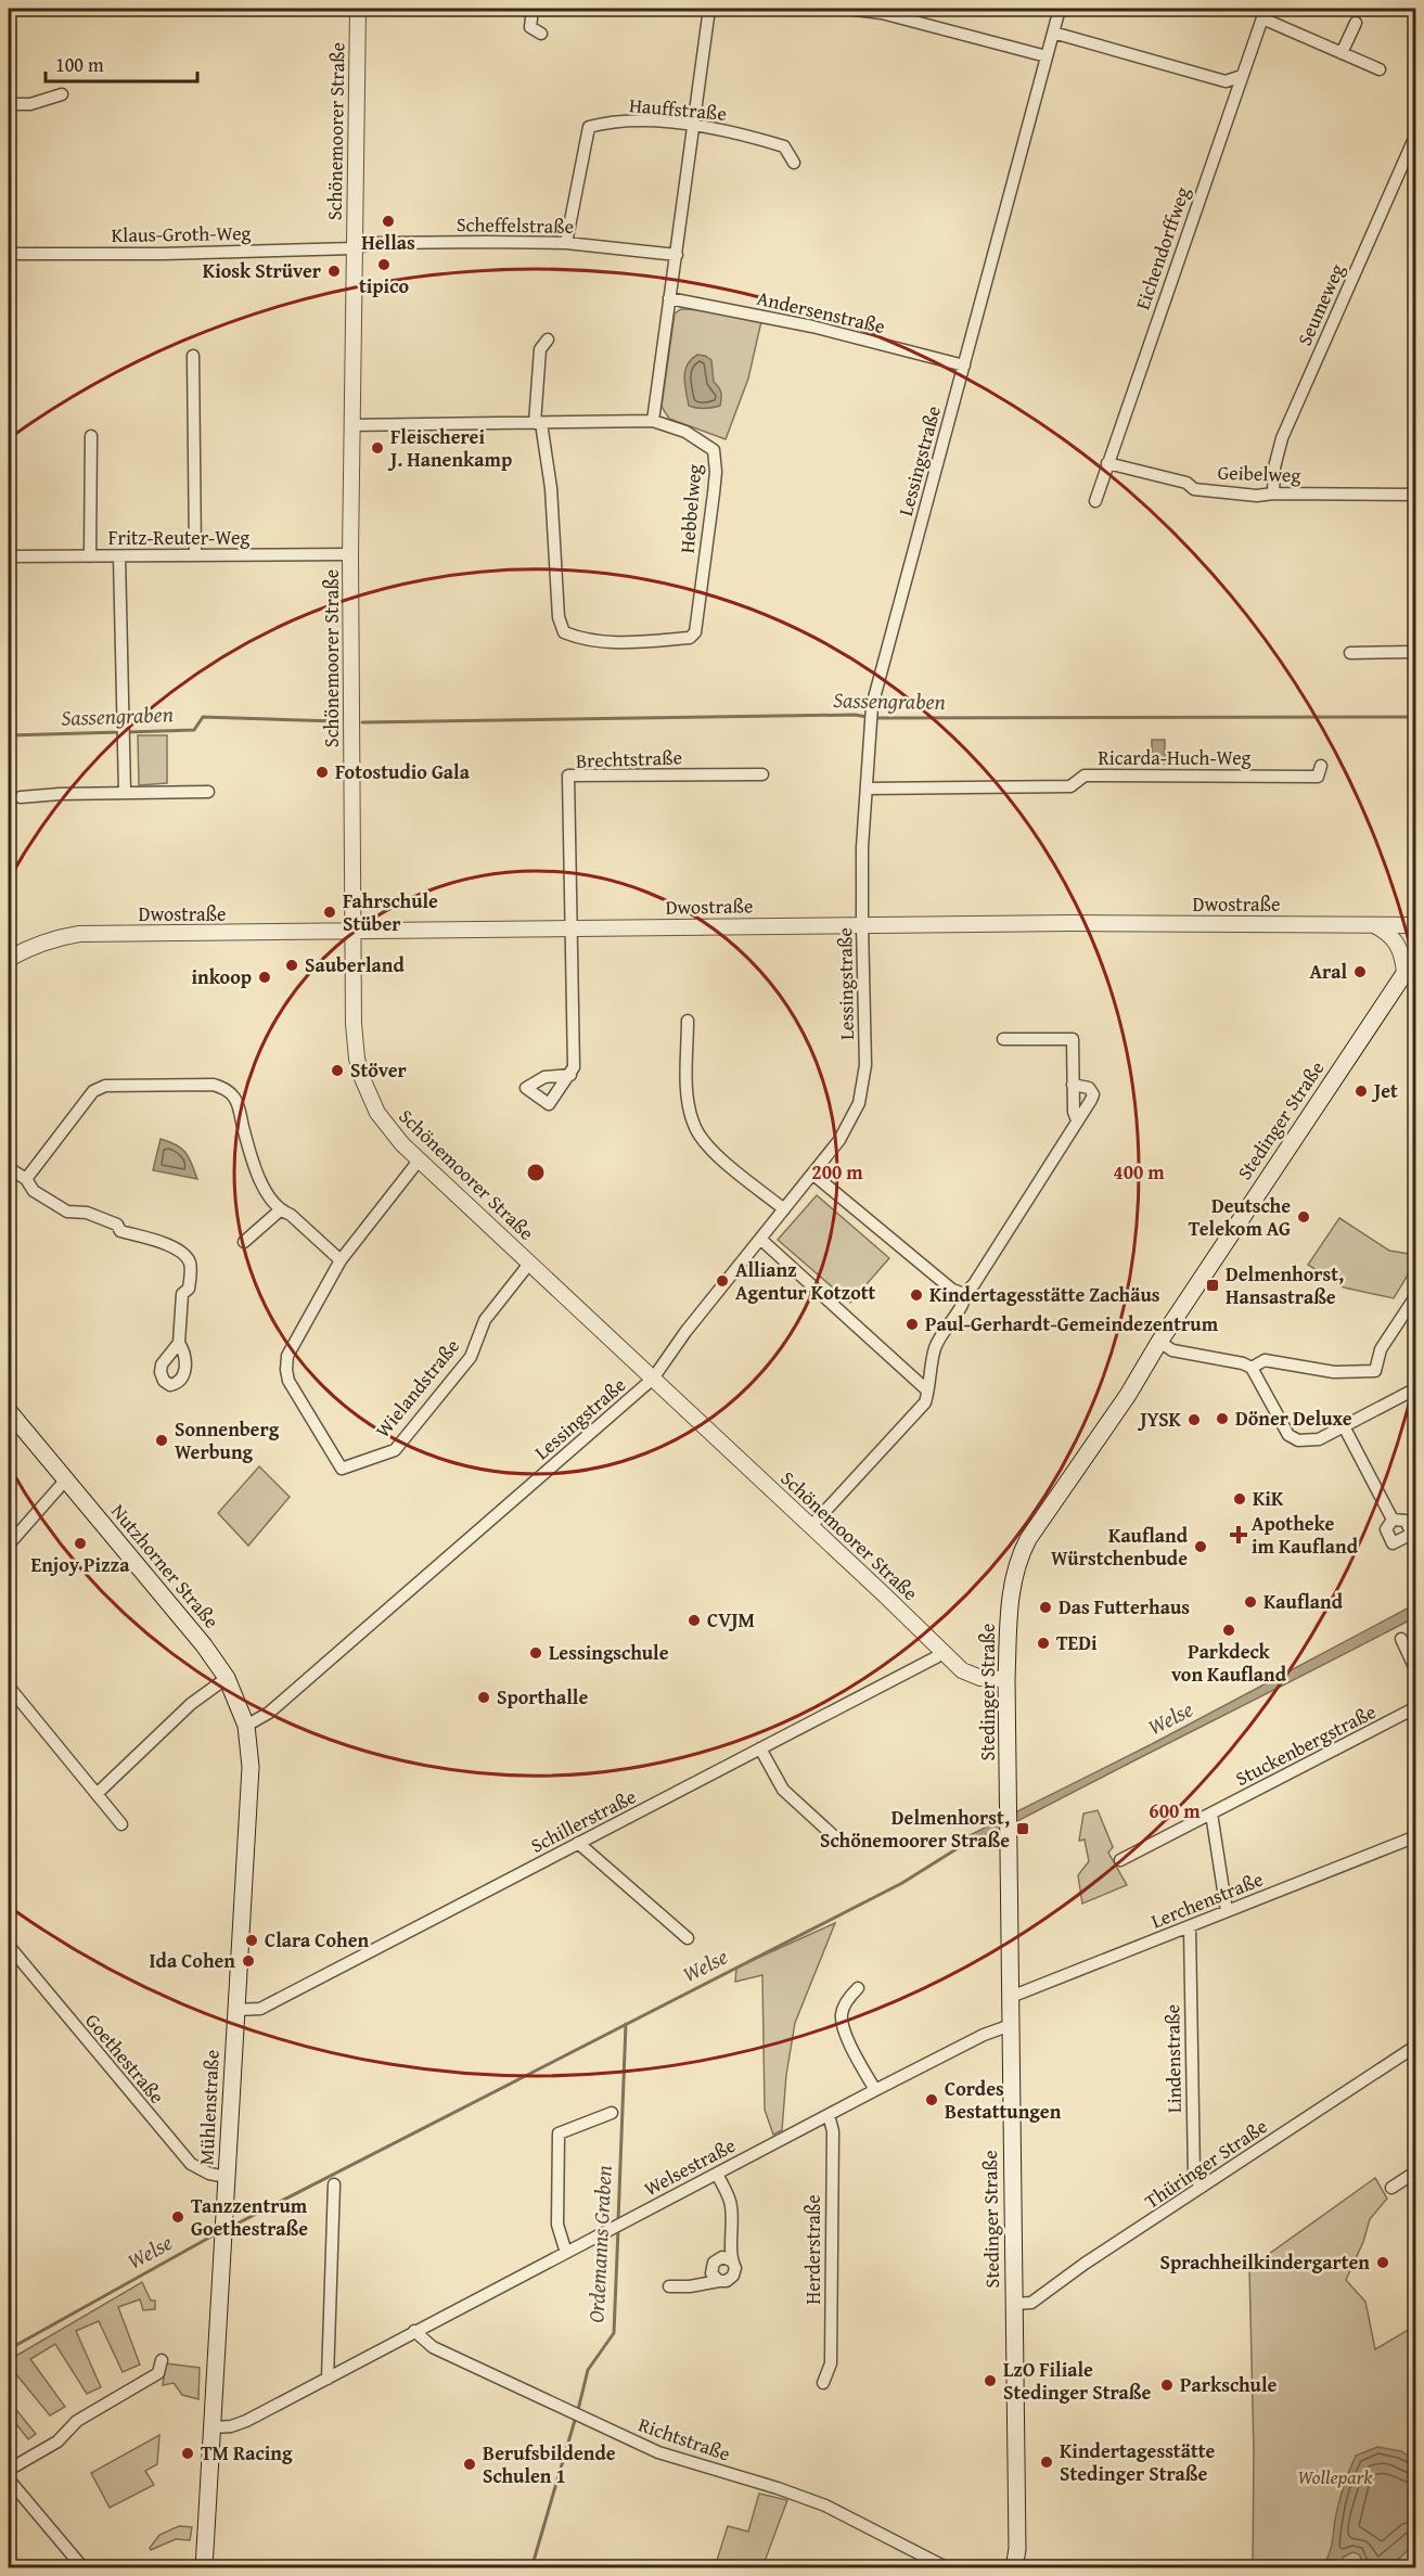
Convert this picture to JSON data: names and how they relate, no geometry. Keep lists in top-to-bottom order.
{
  "streets": {
    "main road": ["Stedinger Straße", "Nutzhorner Straße", "Mühlenstraße"],
    "street": [
      "Hauffstraße",
      "Schönemoorer Straße",
      "Scheffelstraße",
      "Klaus-Groth-Weg",
      "Eichendorffweg",
      "Seumeweg",
      "Andersenstraße",
      "Lessingstraße",
      "Geibelweg",
      "Hebbelweg",
      "Fritz-Reuter-Weg",
      "Ricarda-Huch-Weg",
      "Brechtstraße",
      "Dwostraße",
      "Wielandstraße",
      "Stuckenbergstraße",
      "Schillerstraße",
      "Lerchenstraße",
      "Goethestraße",
      "Lindenstraße",
      "Thüringer Straße",
      "Welsestraße",
      "Herderstraße",
      "Richtstraße"
    ]
  },
  "crossings": [
    ["Hauffstraße", "Scheffelstraße"],
    ["Schönemoorer Straße", "Scheffelstraße"],
    ["Schönemoorer Straße", "Klaus-Groth-Weg"],
    ["Schönemoorer Straße", "Lessingstraße"],
    ["Schönemoorer Straße", "Fritz-Reuter-Weg"],
    ["Schönemoorer Straße", "Dwostraße"],
    ["Schönemoorer Straße", "Stedinger Straße"],
    ["Schönemoorer Straße", "Wielandstraße"],
    ["Schönemoorer Straße", "Schillerstraße"],
    ["Scheffelstraße", "Klaus-Groth-Weg"],
    ["Eichendorffweg", "Geibelweg"],
    ["Seumeweg", "Geibelweg"],
    ["Andersenstraße", "Lessingstraße"],
    ["Lessingstraße", "Ricarda-Huch-Weg"],
    ["Lessingstraße", "Dwostraße"],
    ["Lessingstraße", "Nutzhorner Straße"],
    ["Brechtstraße", "Dwostraße"],
    ["Stedinger Straße", "Lerchenstraße"],
    ["Stedinger Straße", "Thüringer Straße"],
    ["Stedinger Straße", "Welsestraße"],
    ["Nutzhorner Straße", "Mühlenstraße"],
    ["Schillerstraße", "Mühlenstraße"],
    ["Lerchenstraße", "Lindenstraße"],
    ["Goethestraße", "Mühlenstraße"],
    ["Lindenstraße", "Thüringer Straße"],
    ["Mühlenstraße", "Welsestraße"],
    ["Welsestraße", "Herderstraße"],
    ["Welsestraße", "Richtstraße"]
  ],
  "water": ["Sassengraben", "Welse", "Ordemanns Graben"],
  "parks": ["Wollepark"],
  "places": {
    "other": [
      "Hellas",
      "tipico",
      "Kiosk Strüver",
      "Fleischerei J. Hanenkamp",
      "Fotostudio Gala",
      "Fahrschule Stüber",
      "Sauberland",
      "Aral",
      "inkoop",
      "Stöver",
      "Jet",
      "Deutsche Telekom AG",
      "Allianz Agentur Kotzott",
      "Kindertagesstätte Zachäus",
      "Paul-Gerhardt-Gemeindezentrum",
      "Döner Deluxe",
      "JYSK",
      "Sonnenberg Werbung",
      "KiK",
      "Enjoy Pizza",
      "Kaufland Würstchenbude",
      "Kaufland",
      "Das Futterhaus",
      "CVJM",
      "Parkdeck von Kaufland",
      "TEDi",
      "Lessingschule",
      "Sporthalle",
      "Clara Cohen",
      "Ida Cohen",
      "Cordes Bestattungen",
      "Tanzzentrum Goethestraße",
      "Sprachheilkindergarten",
      "LzO Filiale Stedinger Straße",
      "Parkschule",
      "TM Racing",
      "Kindertagesstätte Stedinger Straße",
      "Berufsbildende Schulen 1"
    ],
    "transit": ["Delmenhorst, Hansastraße", "Delmenhorst, Schönemoorer Straße"],
    "health": ["Apotheke im Kaufland"]
  },
  "scale_bar": "100 m",
  "rings": ["200 m", "400 m", "600 m"]
}
